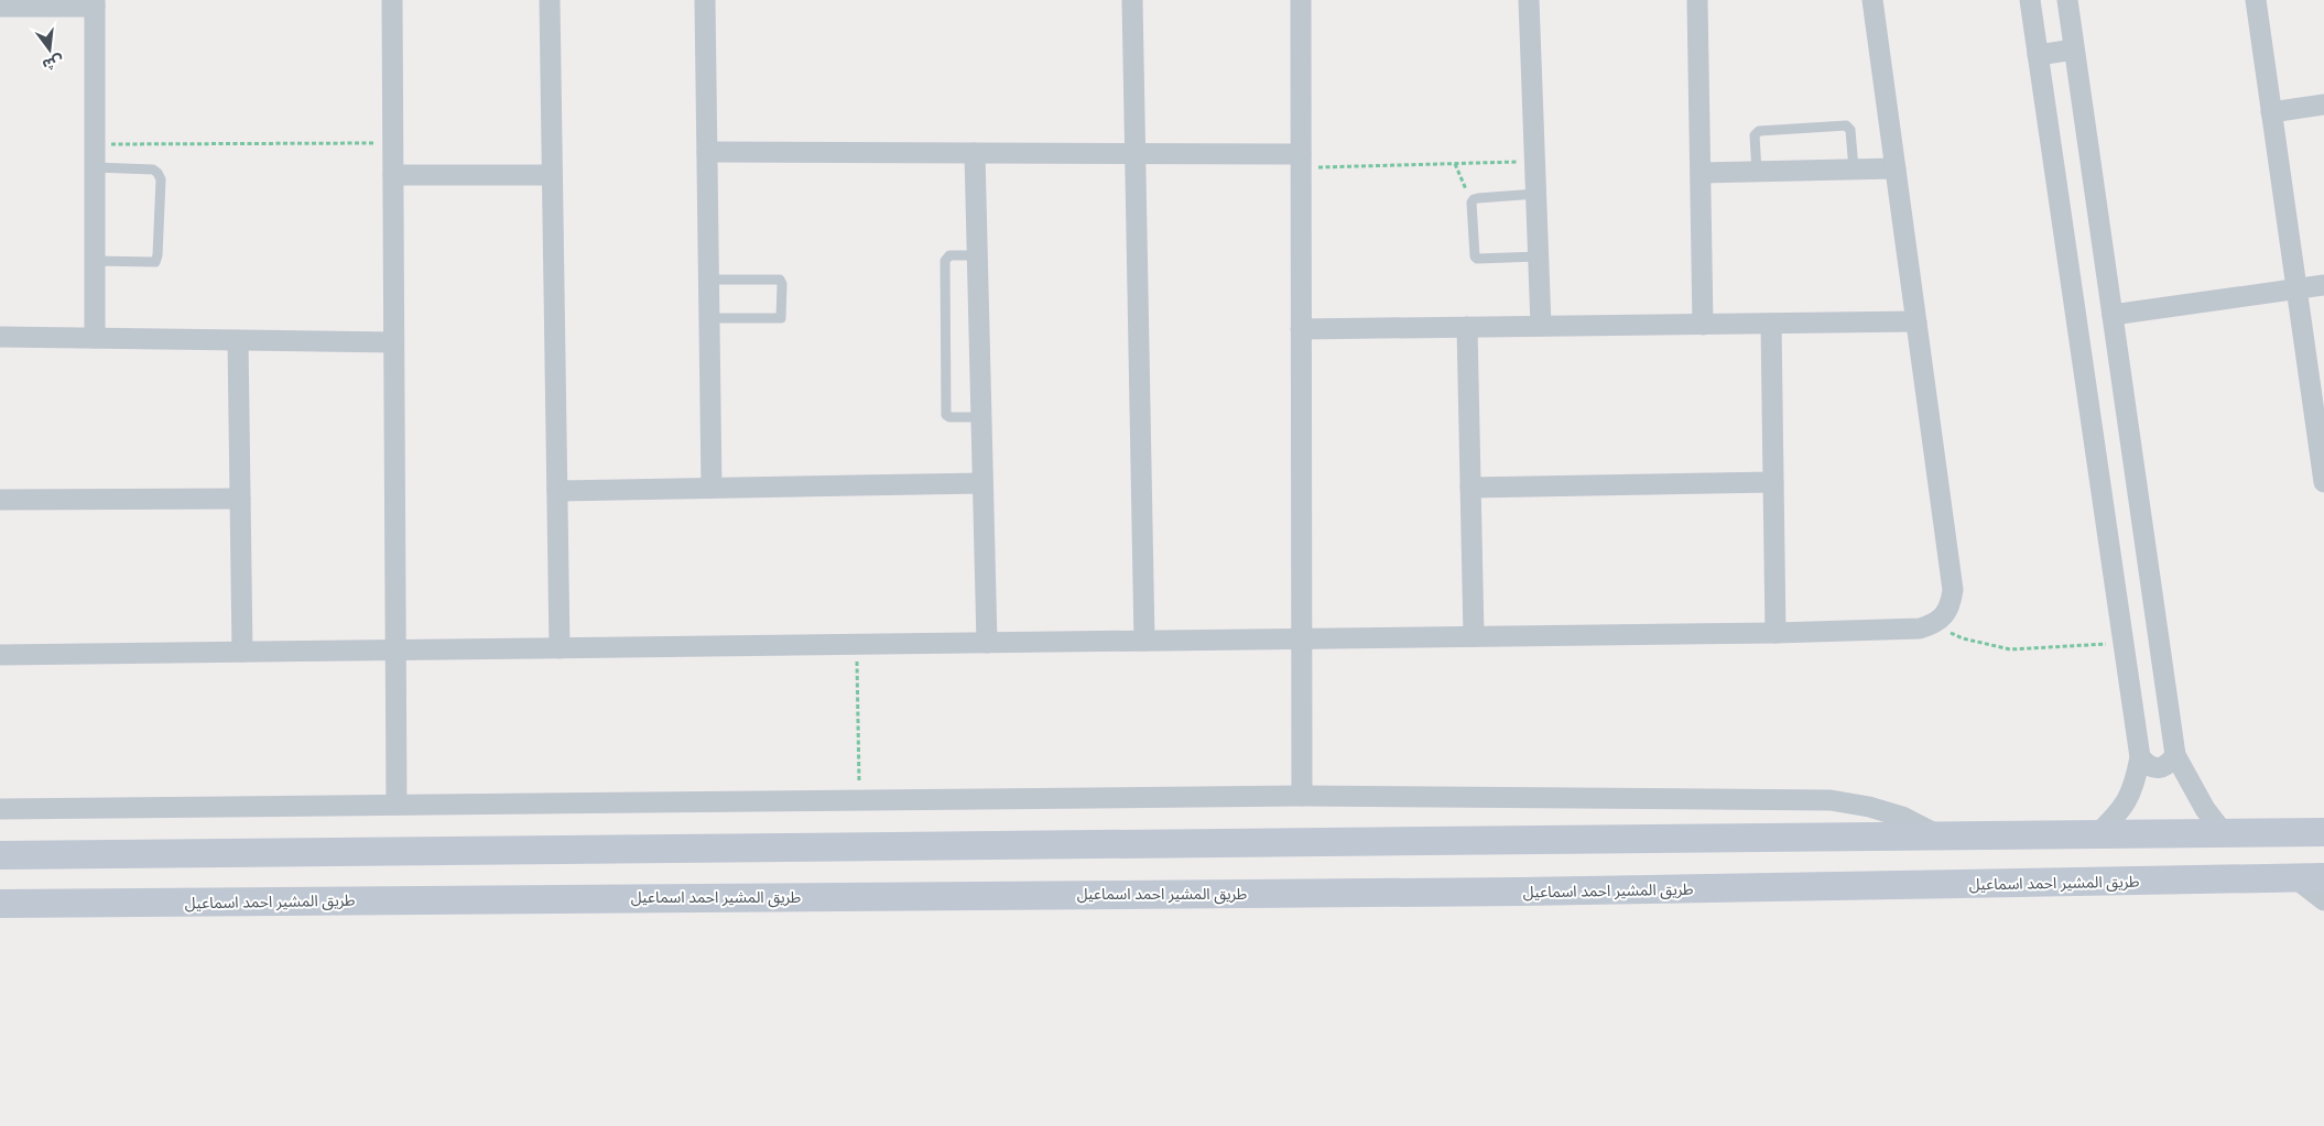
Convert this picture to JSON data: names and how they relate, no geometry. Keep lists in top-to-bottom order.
{
  "streets": {
    "street": ["طريق المشير احمد اسماعيل"]
  },
  "north": "bottom"
}
